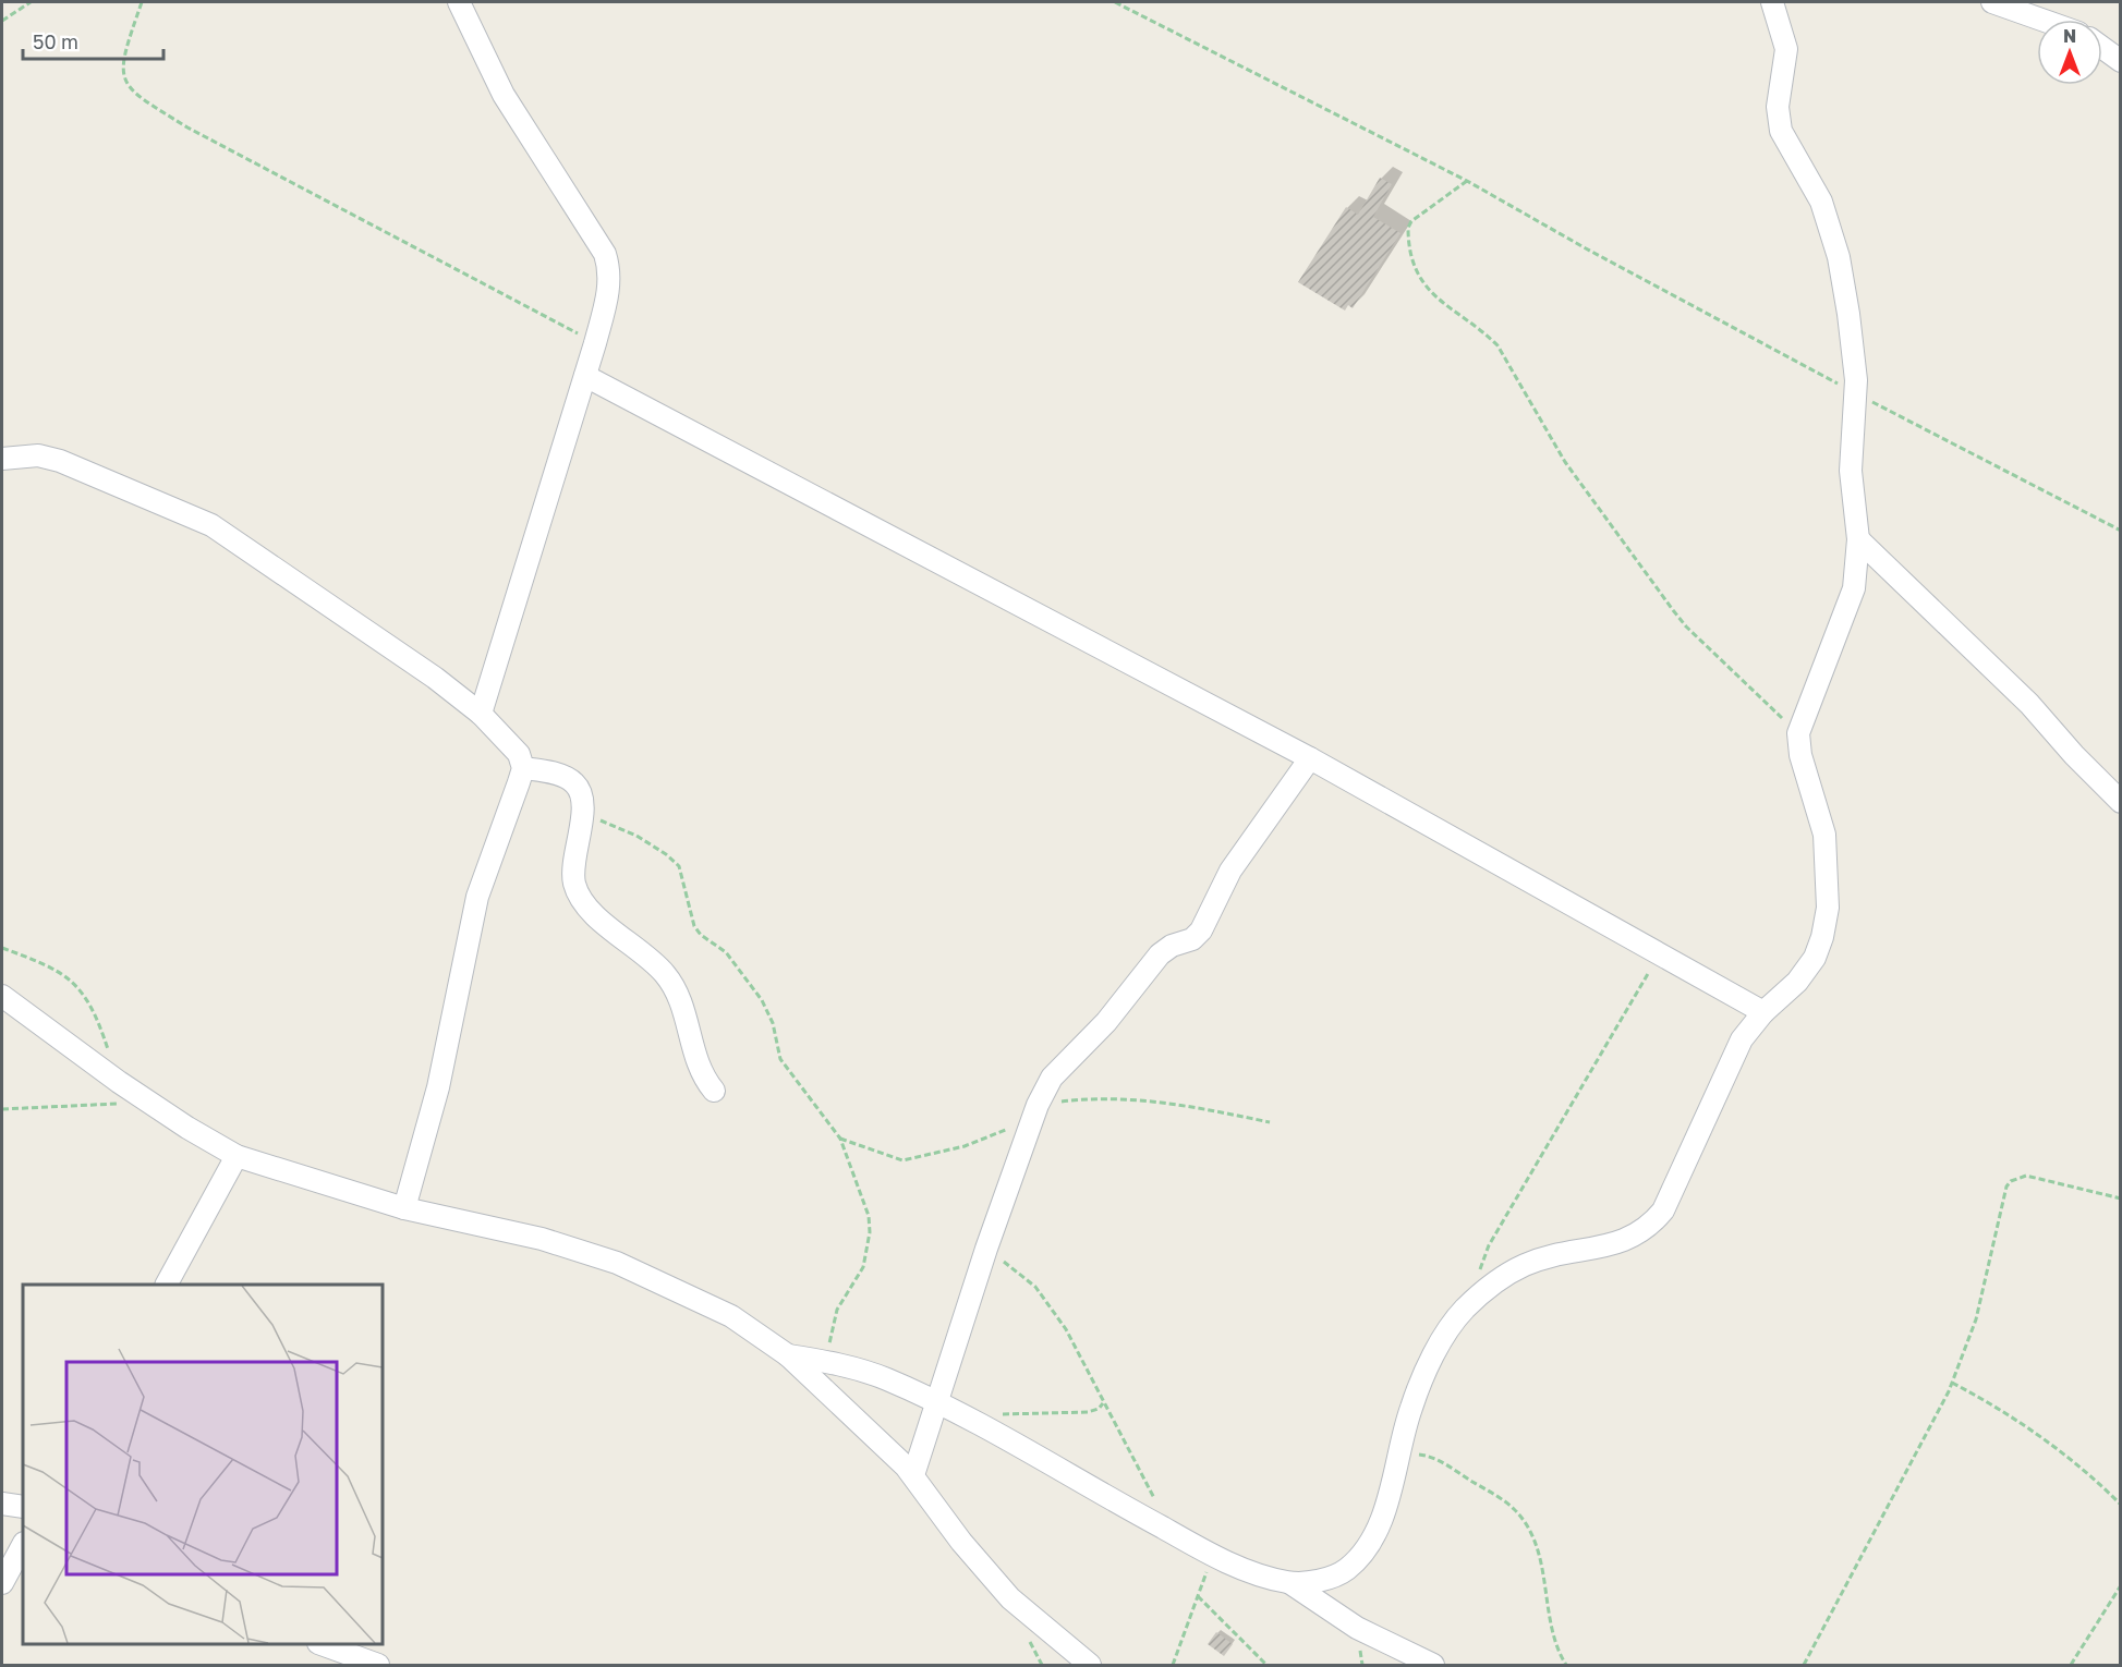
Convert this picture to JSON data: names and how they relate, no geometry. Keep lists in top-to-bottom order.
{
  "scale_bar": "50 m",
  "north": "top"
}
